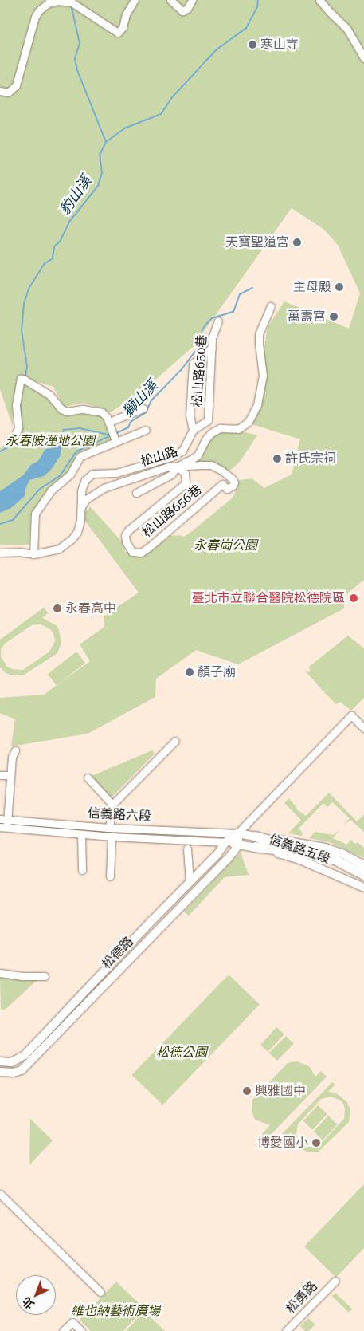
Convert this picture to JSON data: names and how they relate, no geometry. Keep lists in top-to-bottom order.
{
  "streets": {
    "main road": ["信義路五段", "松德路"],
    "street": [
      "松山路650巷",
      "松山路",
      "松山路656巷",
      "信義路六段",
      "松勇路"
    ]
  },
  "crossings": [
    ["松山路650巷", "松山路"],
    ["松山路", "松山路656巷"],
    ["信義路六段", "信義路五段"],
    ["信義路六段", "松德路"],
    ["信義路五段", "松德路"]
  ],
  "water": ["豹山溪", "獅山溪"],
  "parks": [
    "永春陂溼地公園",
    "永春崗公園",
    "松德公園",
    "維也納藝術廣場"
  ],
  "places": [
    "寒山寺",
    "天寶聖道宮",
    "主母殿",
    "萬壽宮",
    "許氏宗祠",
    "臺北市立聯合醫院松德院區",
    "永春高中",
    "顏子廟",
    "興雅國中",
    "博愛國小"
  ],
  "north": "bottom left"
}
